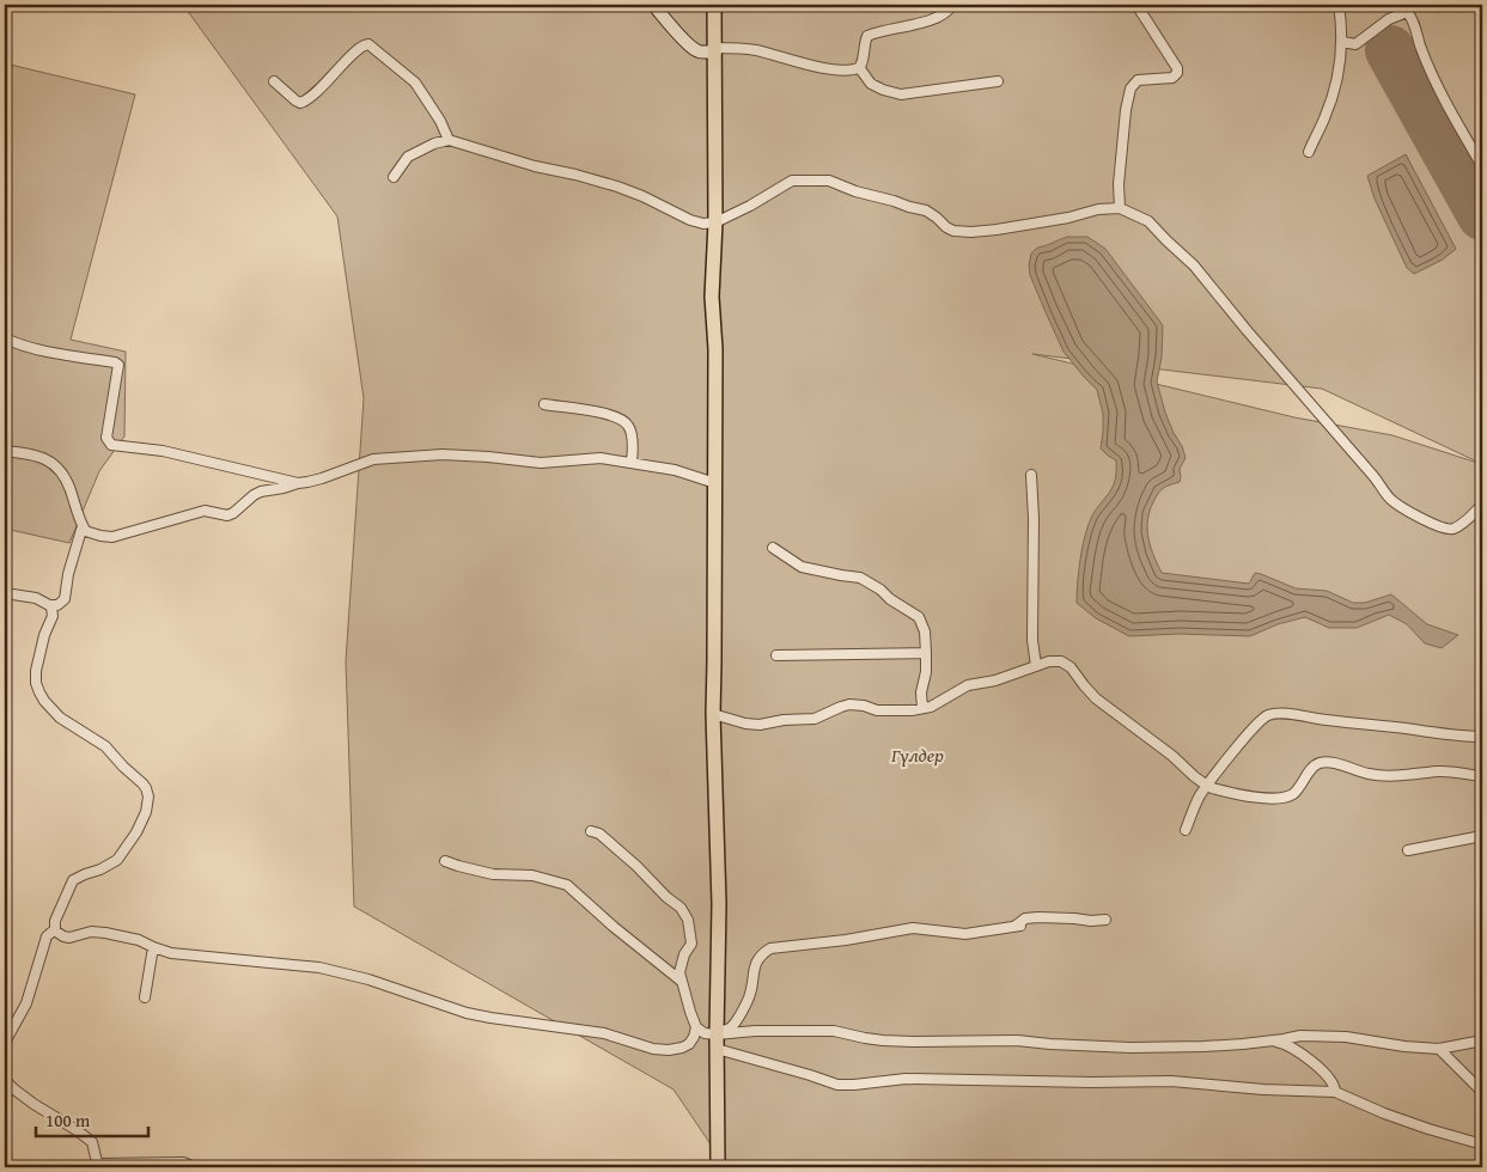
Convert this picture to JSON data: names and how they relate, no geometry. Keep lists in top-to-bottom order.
{
  "parks": ["Гүлдер"],
  "scale_bar": "100 m"
}
